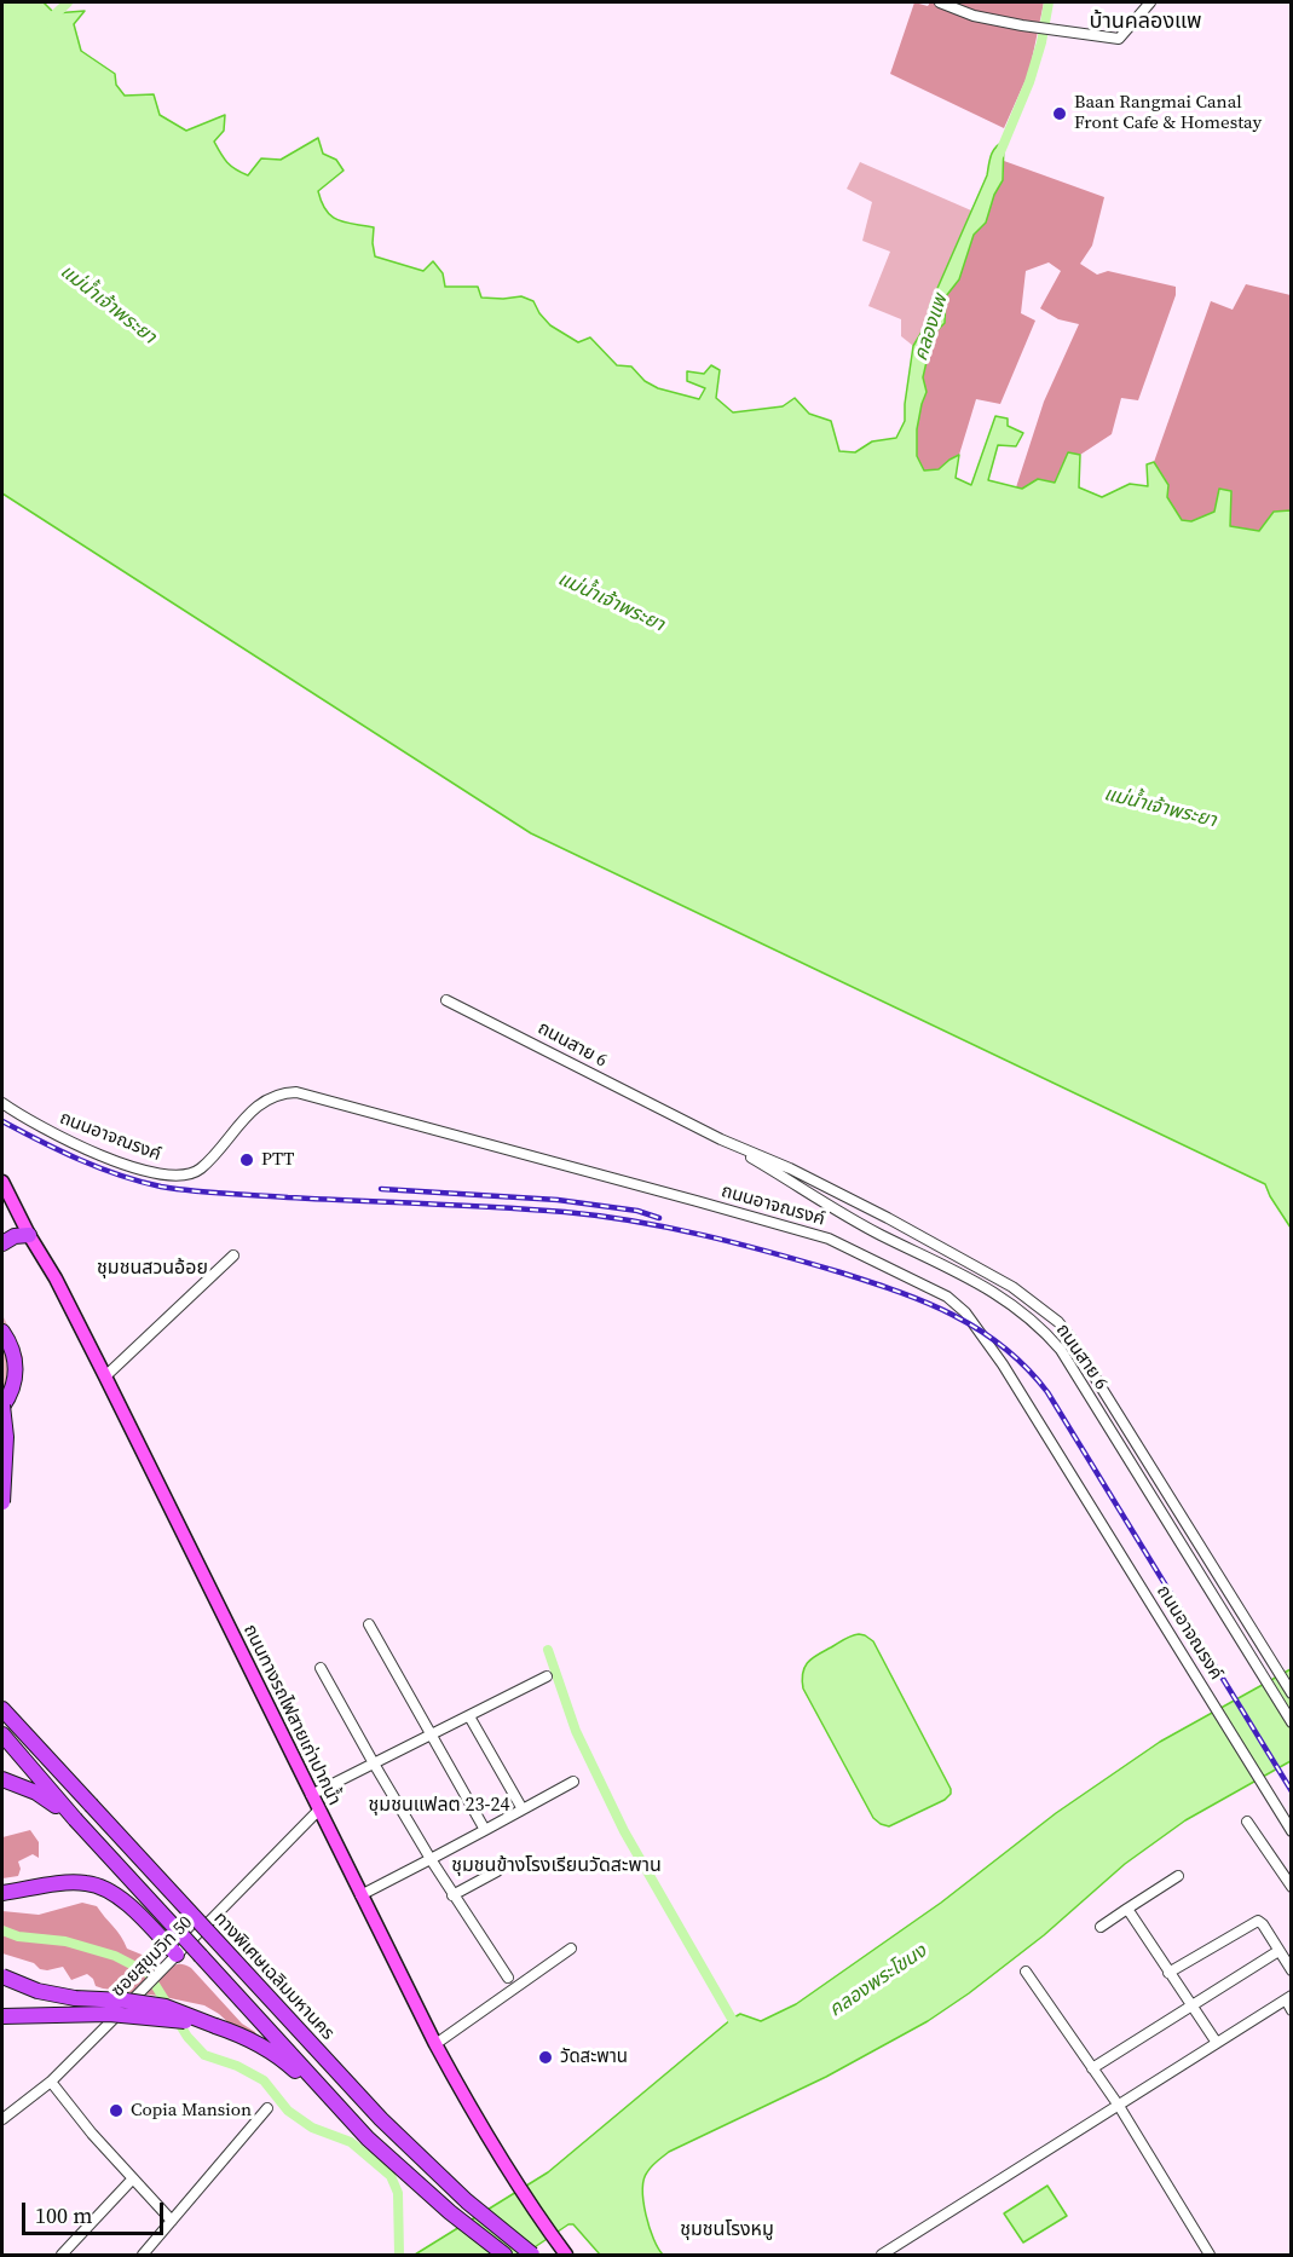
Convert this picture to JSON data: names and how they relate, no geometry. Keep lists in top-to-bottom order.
{
  "streets": {
    "highway": ["ทางพิเศษเฉลิมมหานคร"],
    "main road": ["ถนนทางรถไฟสายเก่าปากน้ำ"],
    "street": ["ถนนสาย 6", "ถนนอาจณรงค์", "ซอยสุขุมวิท 50"]
  },
  "crossings": [
    ["ถนนทางรถไฟสายเก่าปากน้ำ", "ซอยสุขุมวิท 50"]
  ],
  "districts": [
    "บ้านคลองแพ",
    "ชุมชนสวนอ้อย",
    "ชุมชนแฟลต 23-24",
    "ชุมชนข้างโรงเรียนวัดสะพาน",
    "ชุมชนโรงหมู"
  ],
  "water": ["แม่น้ำเจ้าพระยา", "คลองแพ", "คลองพระโขนง"],
  "places": [
    "Baan Rangmai Canal Front Cafe & Homestay",
    "PTT",
    "วัดสะพาน",
    "Copia Mansion"
  ],
  "scale_bar": "100 m"
}
